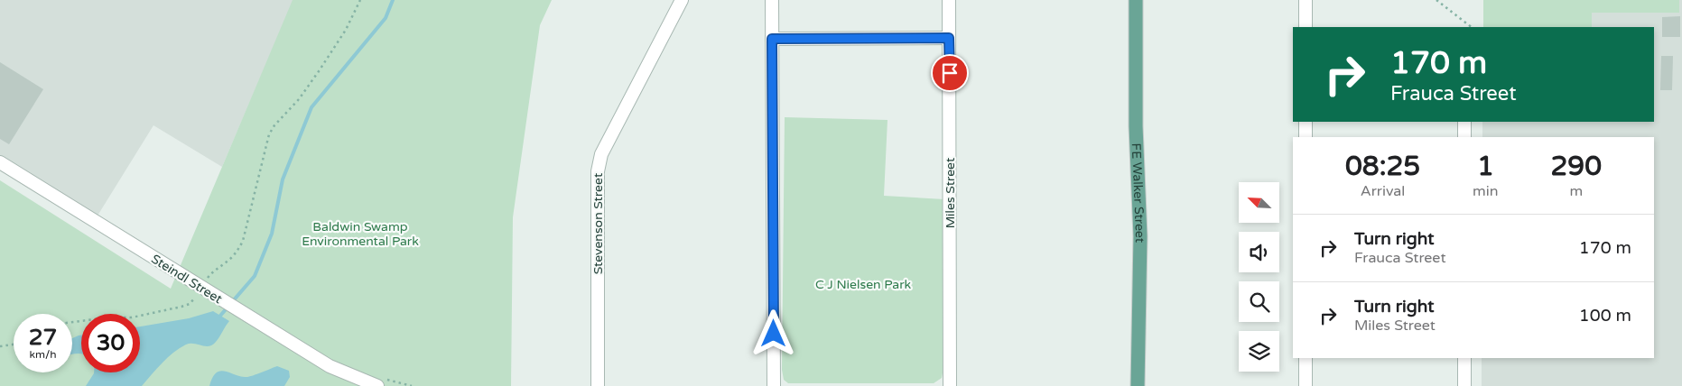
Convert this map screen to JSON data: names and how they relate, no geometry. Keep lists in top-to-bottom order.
{
  "streets": {
    "main road": ["FE Walker Street"],
    "street": ["Miles Street", "Stevenson Street", "Steindl Street"]
  },
  "parks": ["Baldwin Swamp Environmental Park", "C J Nielsen Park"],
  "north": "top left",
  "page": {
    "turn": ["170 m", "Frauca Street"],
    "eta": [
      "08:25",
      "Arrival",
      "1",
      "min",
      "290",
      "m"
    ],
    "list": [
      {
        "name": "Turn right",
        "note": "Frauca Street",
        "value": "170 m"
      },
      {
        "name": "Turn right",
        "note": "Miles Street",
        "value": "100 m"
      }
    ],
    "speed": "27 km/h",
    "limit": "30"
  }
}
